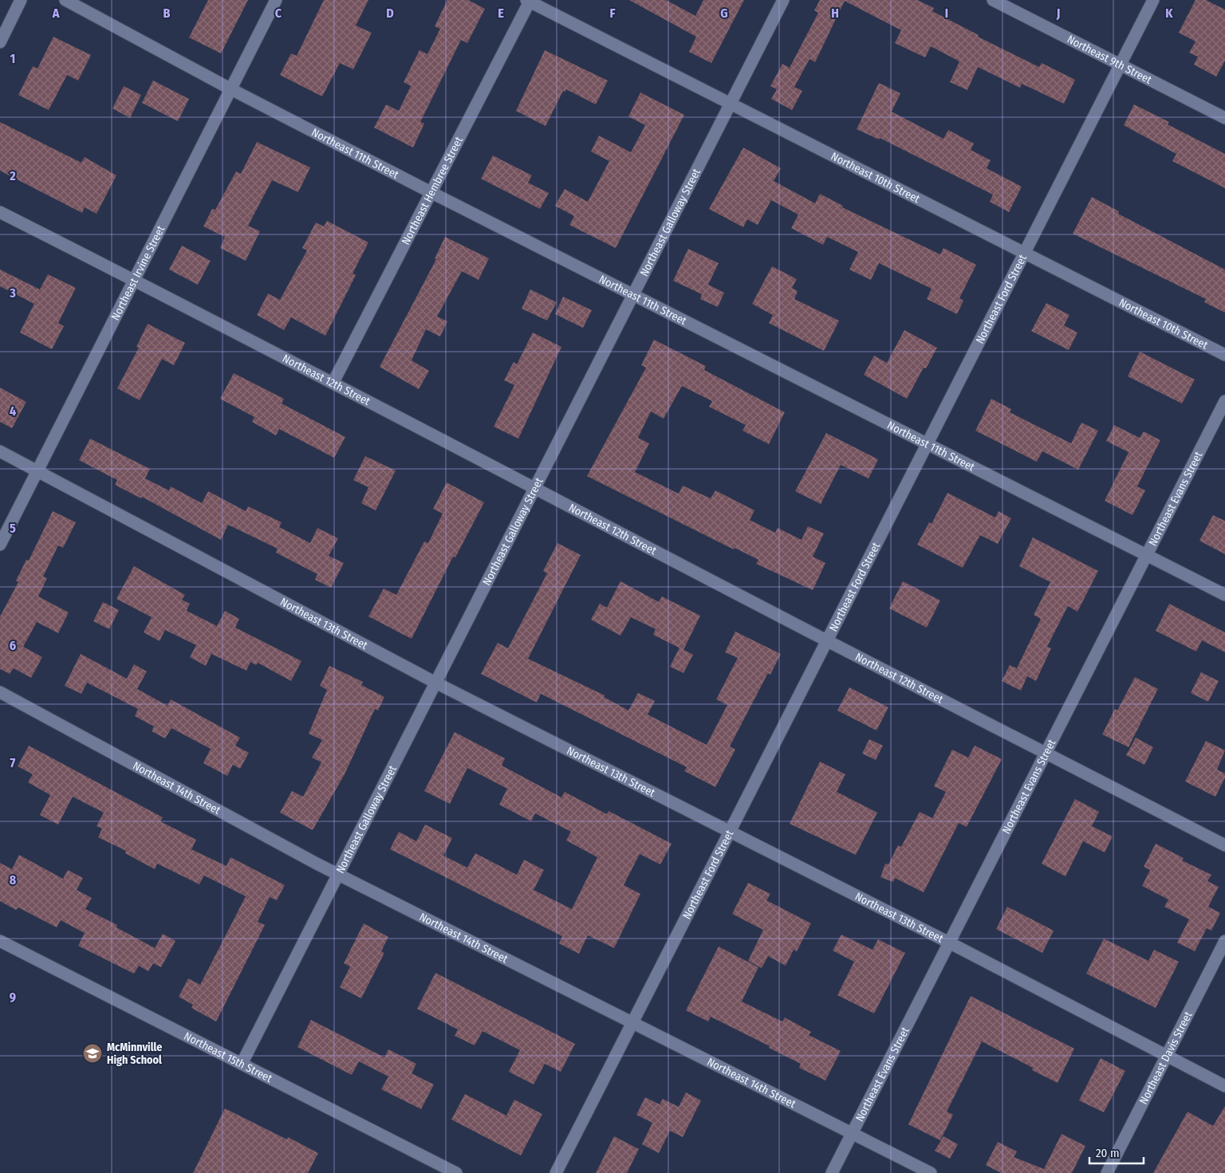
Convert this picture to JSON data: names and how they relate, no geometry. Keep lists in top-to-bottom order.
{
  "streets": {
    "street": [
      "Northeast 9th Street",
      "Northeast 11th Street",
      "Northeast 10th Street",
      "Northeast Hembree Street",
      "Northeast Galloway Street",
      "Northeast Irvine Street",
      "Northeast Ford Street",
      "Northeast 12th Street",
      "Northeast Evans Street",
      "Northeast 13th Street",
      "Northeast 14th Street",
      "Northeast 15th Street",
      "Northeast Davis Street"
    ]
  },
  "crossings": [
    ["Northeast 9th Street", "Northeast Ford Street"],
    ["Northeast 11th Street", "Northeast Hembree Street"],
    ["Northeast 11th Street", "Northeast Galloway Street"],
    ["Northeast 11th Street", "Northeast Irvine Street"],
    ["Northeast 11th Street", "Northeast Ford Street"],
    ["Northeast 11th Street", "Northeast Evans Street"],
    ["Northeast 10th Street", "Northeast Hembree Street"],
    ["Northeast 10th Street", "Northeast Galloway Street"],
    ["Northeast 10th Street", "Northeast Ford Street"],
    ["Northeast Hembree Street", "Northeast 12th Street"],
    ["Northeast Galloway Street", "Northeast 12th Street"],
    ["Northeast Galloway Street", "Northeast 13th Street"],
    ["Northeast Galloway Street", "Northeast 14th Street"],
    ["Northeast Galloway Street", "Northeast 15th Street"],
    ["Northeast Irvine Street", "Northeast 12th Street"],
    ["Northeast Irvine Street", "Northeast 13th Street"],
    ["Northeast Ford Street", "Northeast 12th Street"],
    ["Northeast Ford Street", "Northeast 13th Street"],
    ["Northeast Ford Street", "Northeast 14th Street"],
    ["Northeast 12th Street", "Northeast Evans Street"],
    ["Northeast Evans Street", "Northeast 13th Street"],
    ["Northeast Evans Street", "Northeast 14th Street"],
    ["Northeast 13th Street", "Northeast Davis Street"]
  ],
  "places": {
    "school or university": ["McMinnville High School"]
  },
  "scale_bar": "20 m",
  "grid": {
    "columns": [
      "A",
      "B",
      "C",
      "D",
      "E",
      "F",
      "G",
      "H",
      "I",
      "J",
      "K"
    ],
    "rows": [
      "1",
      "2",
      "3",
      "4",
      "5",
      "6",
      "7",
      "8",
      "9"
    ]
  }
}
